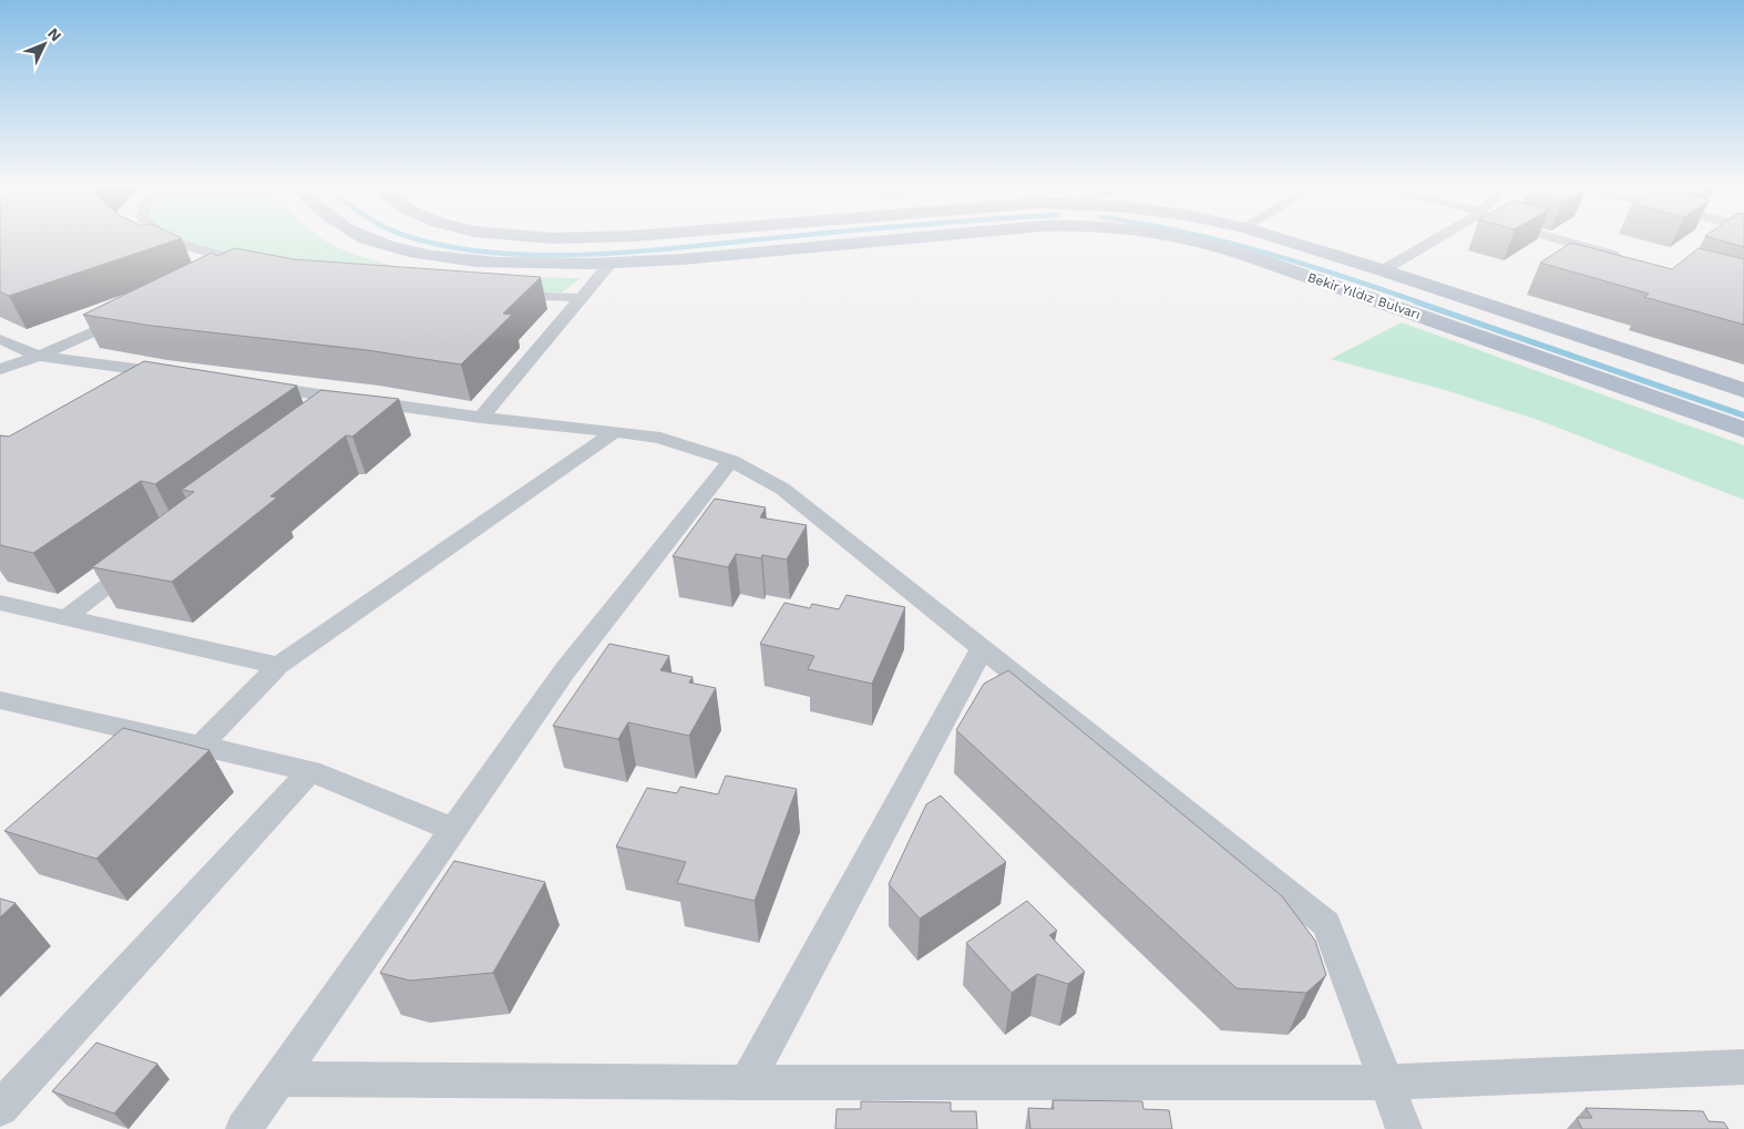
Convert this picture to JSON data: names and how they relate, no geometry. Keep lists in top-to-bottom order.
{
  "streets": {
    "main road": ["Bekir Yıldız Bulvarı"]
  },
  "north": "top right"
}
